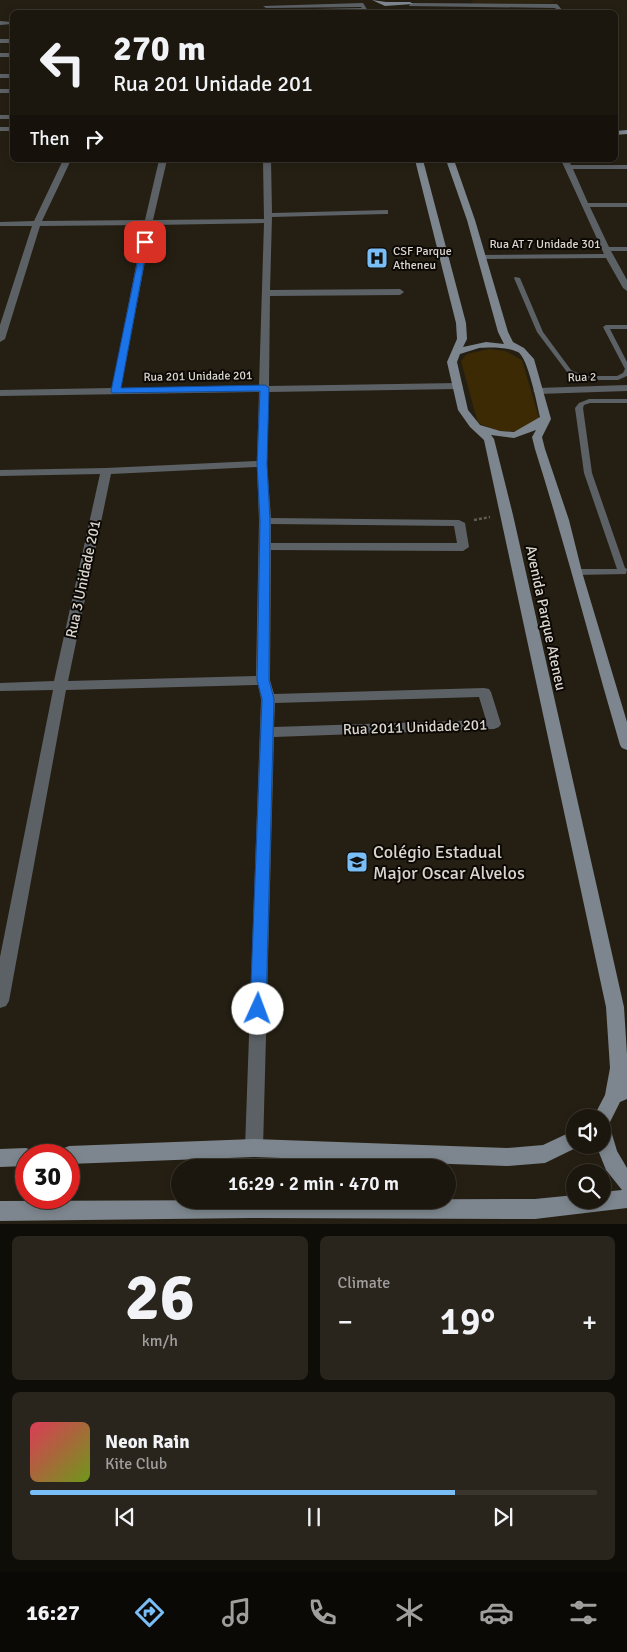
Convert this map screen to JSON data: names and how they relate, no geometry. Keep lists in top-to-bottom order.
{
  "streets": {
    "street": [
      "Rua AT 7 Unidade 301",
      "Rua 201 Unidade 201",
      "Rua 2",
      "Rua 3 Unidade 201",
      "Avenida Parque Ateneu",
      "Rua 2011 Unidade 201"
    ]
  },
  "crossings": [
    ["Rua 201 Unidade 201", "Rua 2"],
    ["Rua 201 Unidade 201", "Avenida Parque Ateneu"],
    ["Rua 2", "Avenida Parque Ateneu"]
  ],
  "places": {
    "hospital": ["CSF Parque Atheneu"],
    "school or university": ["Colégio Estadual Major Oscar Alvelos"]
  },
  "page": {
    "turn": ["270 m", "Rua 201 Unidade 201"],
    "then": "Then",
    "limit": "30",
    "trip": "16:29 · 2 min · 470 m",
    "tile": [
      ["26", "km/h"],
      "Climate"
    ],
    "heat": ["−", "19°", "+"],
    "song": ["Neon Rain", "Kite Club"],
    "tabs": "16:27"
  }
}
